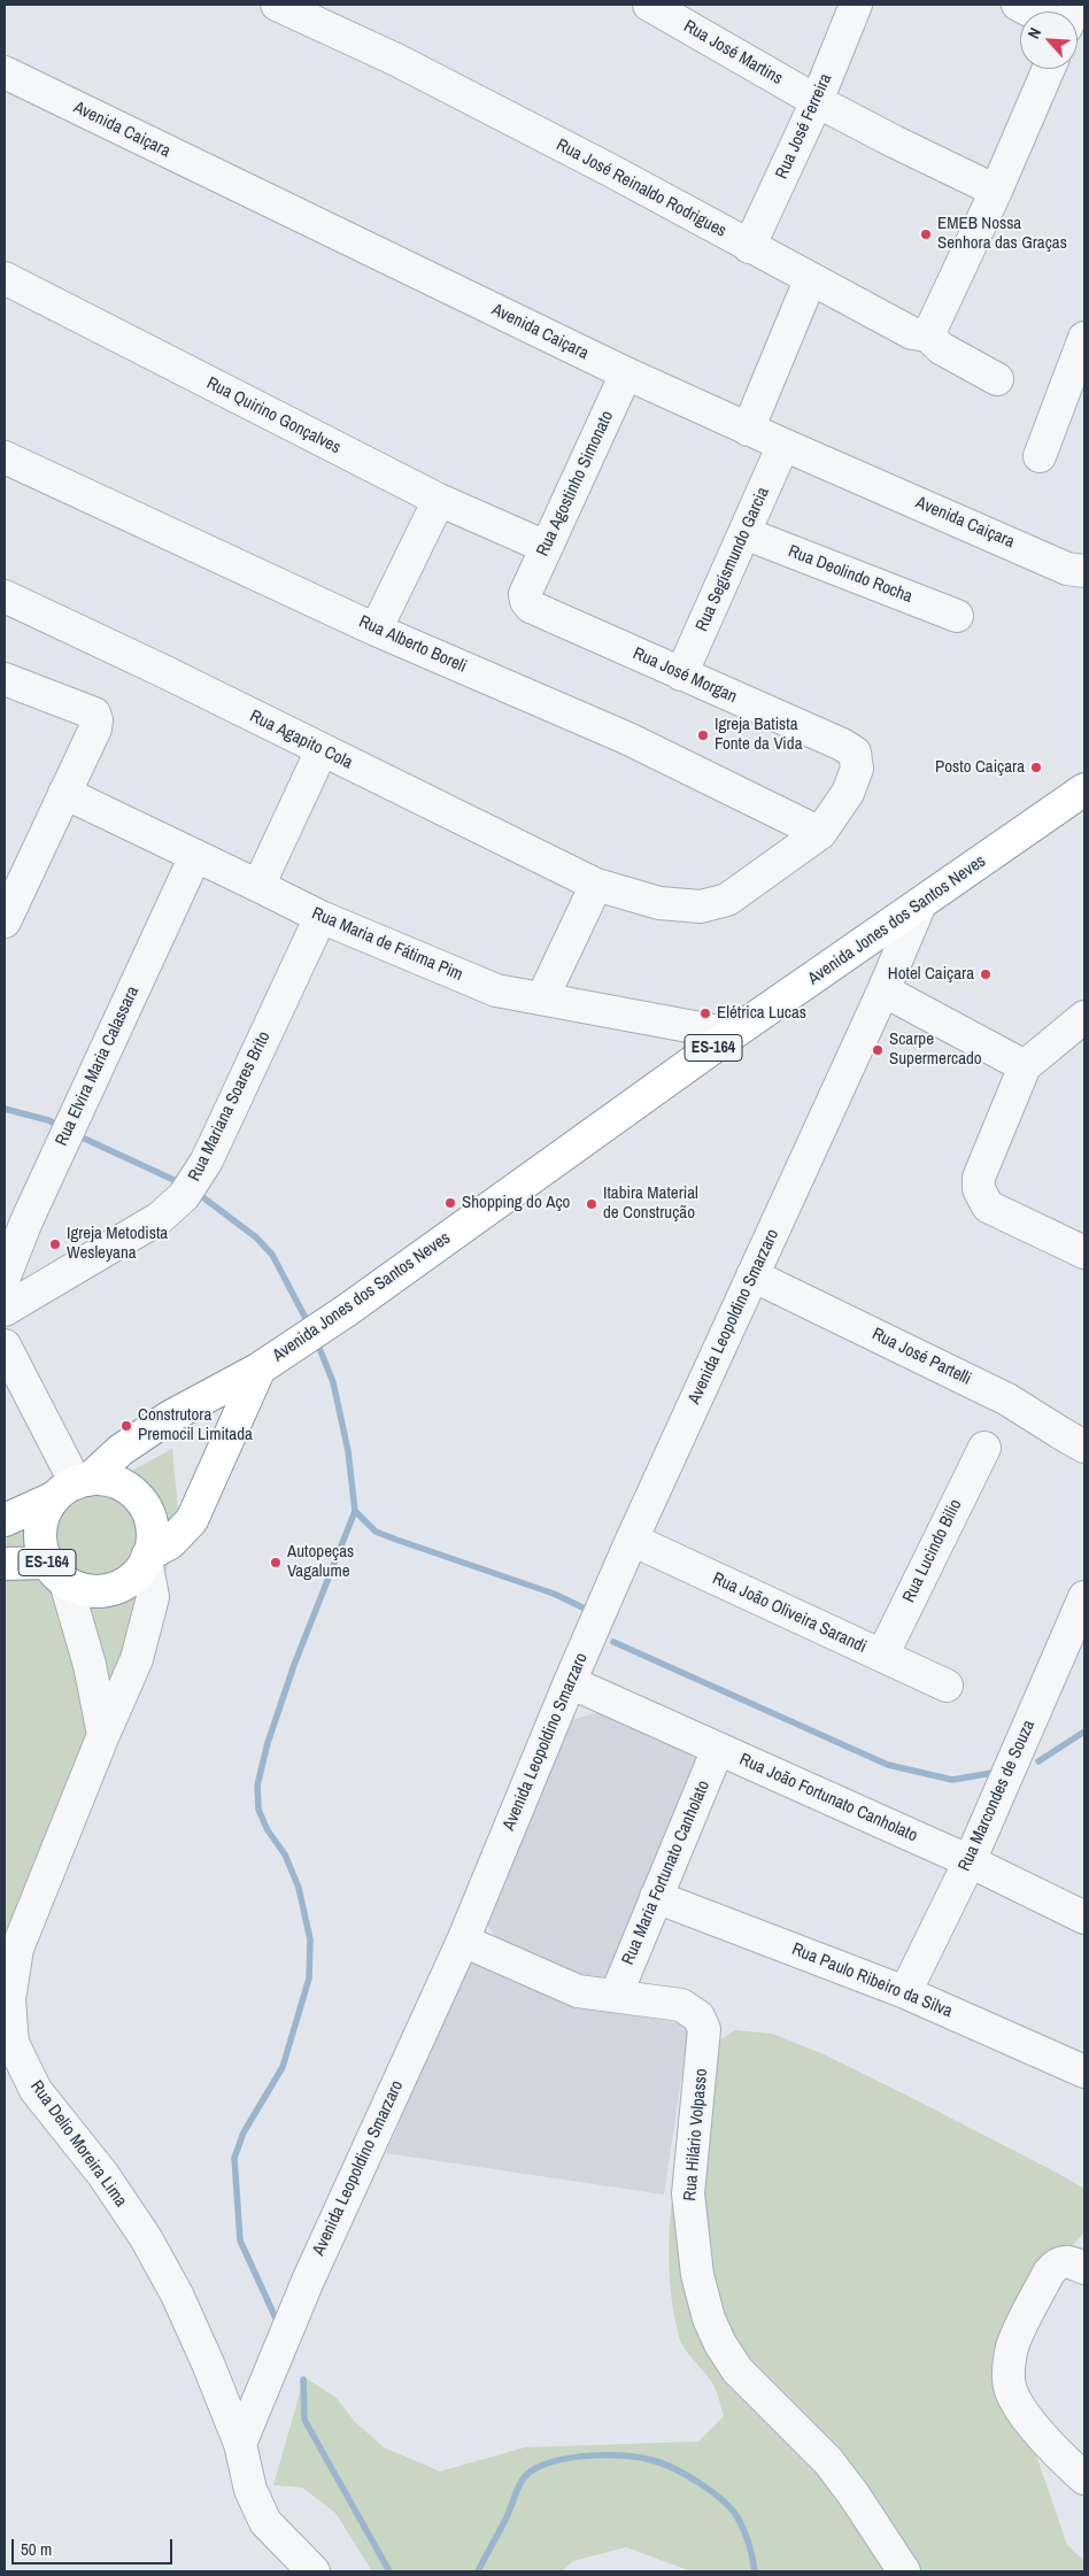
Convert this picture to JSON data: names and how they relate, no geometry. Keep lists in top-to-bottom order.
{
  "streets": {
    "highway": ["Avenida Jones dos Santos Neves", "ES-164"],
    "street": [
      "Rua José Martins",
      "Rua José Ferreira",
      "Avenida Caiçara",
      "Rua José Reinaldo Rodrigues",
      "Rua Quirino Gonçalves",
      "Rua Agostinho Simonato",
      "Rua Segismundo Garcia",
      "Rua Deolindo Rocha",
      "Rua Alberto Boreli",
      "Rua José Morgan",
      "Rua Agapito Cola",
      "Rua Maria de Fátima Pim",
      "Rua Elvira Maria Calassara",
      "Rua Mariana Soares Brito",
      "Avenida Leopoldino Smarzaro",
      "Rua José Partelli",
      "Rua Lucindo Bilio",
      "Rua João Oliveira Sarandi",
      "Rua Marcondes de Souza",
      "Rua João Fortunato Canholato",
      "Rua Maria Fortunato Canholato",
      "Rua Paulo Ribeiro da Silva",
      "Rua Hilário Volpasso",
      "Rua Delio Moreira Lima"
    ]
  },
  "crossings": [
    ["Rua José Martins", "Rua José Ferreira"],
    ["Rua José Ferreira", "Rua José Reinaldo Rodrigues"],
    ["Avenida Caiçara", "Rua Agostinho Simonato"],
    ["Avenida Caiçara", "Rua Segismundo Garcia"],
    ["Rua Quirino Gonçalves", "Rua Agostinho Simonato"],
    ["Rua Agostinho Simonato", "Rua José Morgan"],
    ["Rua Segismundo Garcia", "Rua Deolindo Rocha"],
    ["Rua Segismundo Garcia", "Rua José Morgan"],
    ["Rua Alberto Boreli", "Rua José Morgan"],
    ["Rua José Morgan", "Rua Agapito Cola"],
    ["Avenida Jones dos Santos Neves", "Rua Maria de Fátima Pim"],
    ["Avenida Jones dos Santos Neves", "Avenida Leopoldino Smarzaro"],
    ["Avenida Jones dos Santos Neves", "Rua Delio Moreira Lima"],
    ["Rua Maria de Fátima Pim", "Rua Elvira Maria Calassara"],
    ["Rua Maria de Fátima Pim", "Rua Mariana Soares Brito"],
    ["Avenida Leopoldino Smarzaro", "Rua José Partelli"],
    ["Avenida Leopoldino Smarzaro", "Rua João Oliveira Sarandi"],
    ["Avenida Leopoldino Smarzaro", "Rua João Fortunato Canholato"],
    ["Avenida Leopoldino Smarzaro", "Rua Hilário Volpasso"],
    ["Avenida Leopoldino Smarzaro", "Rua Delio Moreira Lima"],
    ["Rua Lucindo Bilio", "Rua João Oliveira Sarandi"],
    ["Rua Marcondes de Souza", "Rua João Fortunato Canholato"],
    ["Rua Marcondes de Souza", "Rua Paulo Ribeiro da Silva"],
    ["Rua João Fortunato Canholato", "Rua Maria Fortunato Canholato"],
    ["Rua Maria Fortunato Canholato", "Rua Paulo Ribeiro da Silva"],
    ["Rua Maria Fortunato Canholato", "Rua Hilário Volpasso"]
  ],
  "places": [
    "EMEB Nossa Senhora das Graças",
    "Igreja Batista Fonte da Vida",
    "Posto Caiçara",
    "Hotel Caiçara",
    "Elétrica Lucas",
    "Scarpe Supermercado",
    "Shopping do Aço",
    "Itabira Material de Construção",
    "Igreja Metodista Wesleyana",
    "Construtora Premocil Limitada",
    "Autopeças Vagalume"
  ],
  "scale_bar": "50 m",
  "north": "top left"
}
